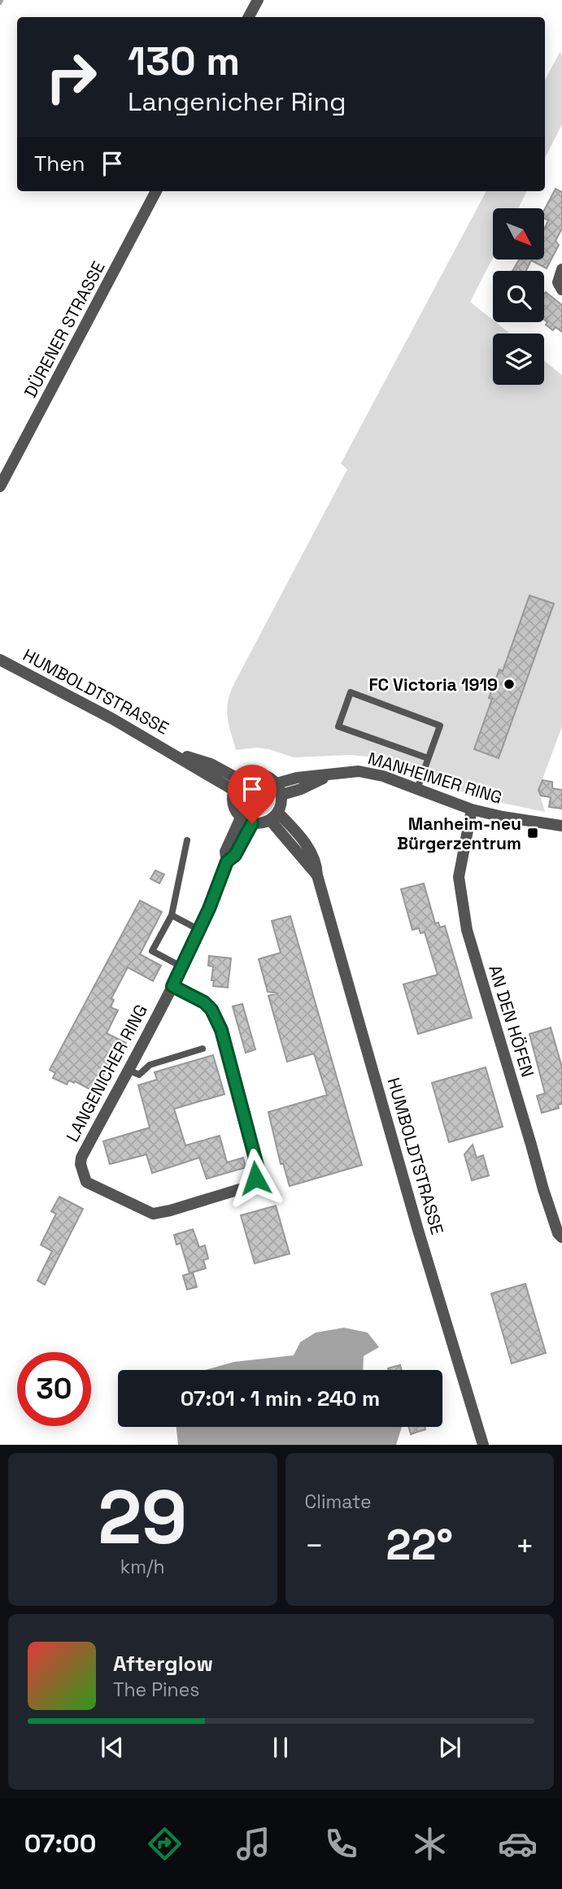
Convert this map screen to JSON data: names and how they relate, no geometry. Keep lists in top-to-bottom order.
{
  "streets": {
    "street": [
      "DÜRENER STRASSE",
      "HUMBOLDTSTRASSE",
      "MANHEIMER RING",
      "AN DEN HÖFEN",
      "LANGENICHER RING"
    ]
  },
  "crossings": [
    ["HUMBOLDTSTRASSE", "MANHEIMER RING"],
    ["HUMBOLDTSTRASSE", "LANGENICHER RING"],
    ["MANHEIMER RING", "AN DEN HÖFEN"],
    ["MANHEIMER RING", "LANGENICHER RING"]
  ],
  "places": {
    "other": ["FC Victoria 1919"],
    "transit": ["Manheim-neu Bürgerzentrum"]
  },
  "north": "bottom right",
  "page": {
    "turn": ["130 m", "Langenicher Ring"],
    "then": "Then",
    "limit": "30",
    "trip": "07:01 · 1 min · 240 m",
    "tile": [
      ["29", "km/h"],
      "Climate"
    ],
    "heat": ["−", "22°", "+"],
    "song": ["Afterglow", "The Pines"],
    "tabs": "07:00"
  }
}
